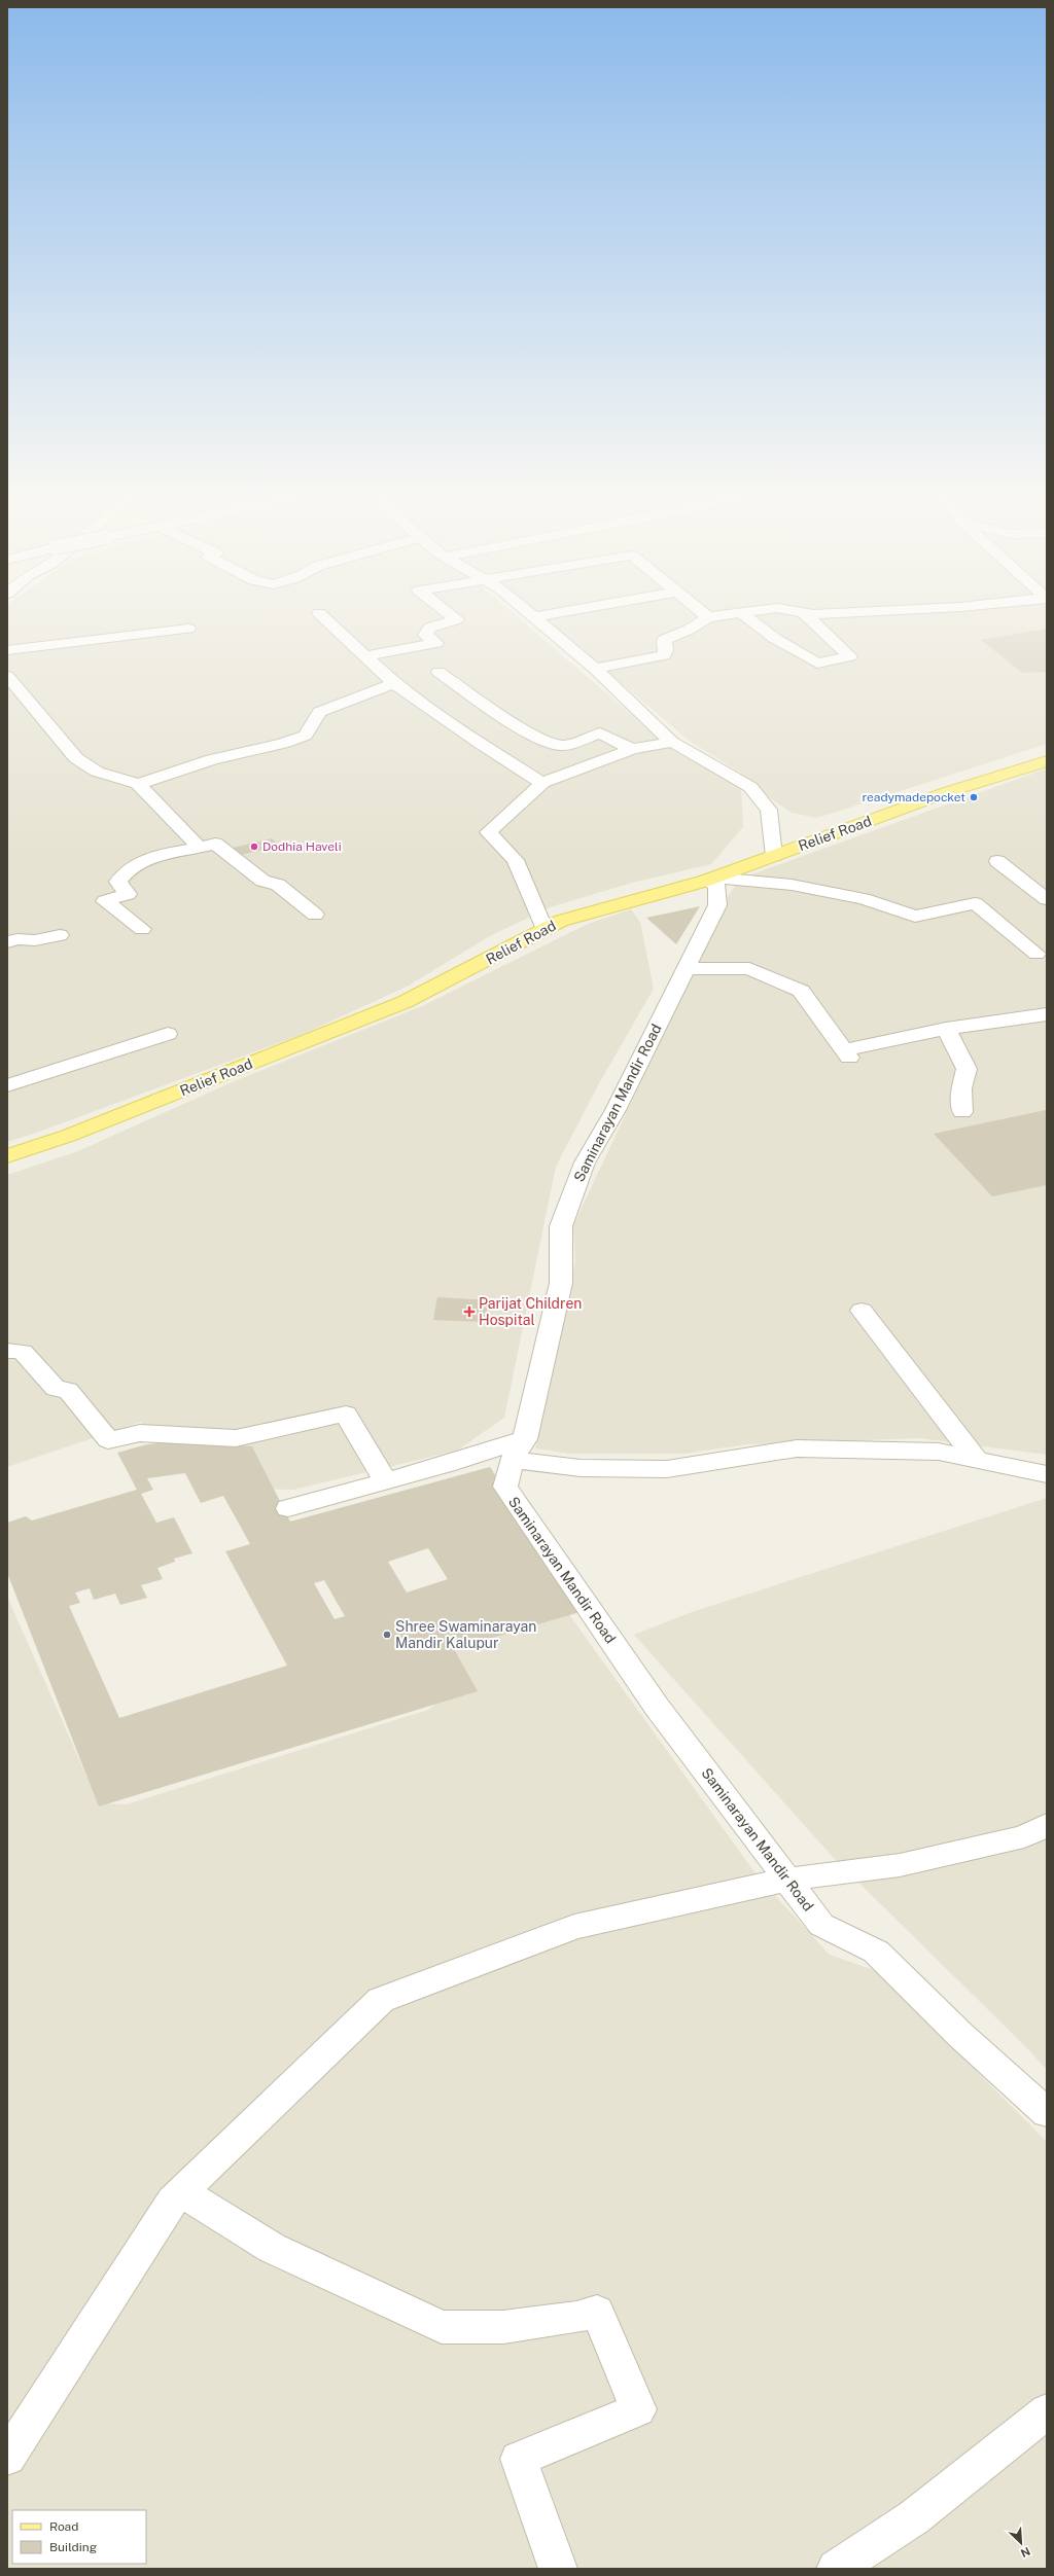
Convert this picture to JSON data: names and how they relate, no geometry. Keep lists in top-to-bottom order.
{
  "streets": {
    "main road": ["Relief Road"],
    "street": ["Saminarayan Mandir Road"]
  },
  "crossings": [
    ["Relief Road", "Saminarayan Mandir Road"]
  ],
  "places": {
    "other": ["readymadepocket", "Dodhia Haveli", "Shree Swaminarayan Mandir Kalupur"],
    "health": ["Parijat Children Hospital"]
  },
  "legend": ["Road", "Building"],
  "north": "bottom right"
}
